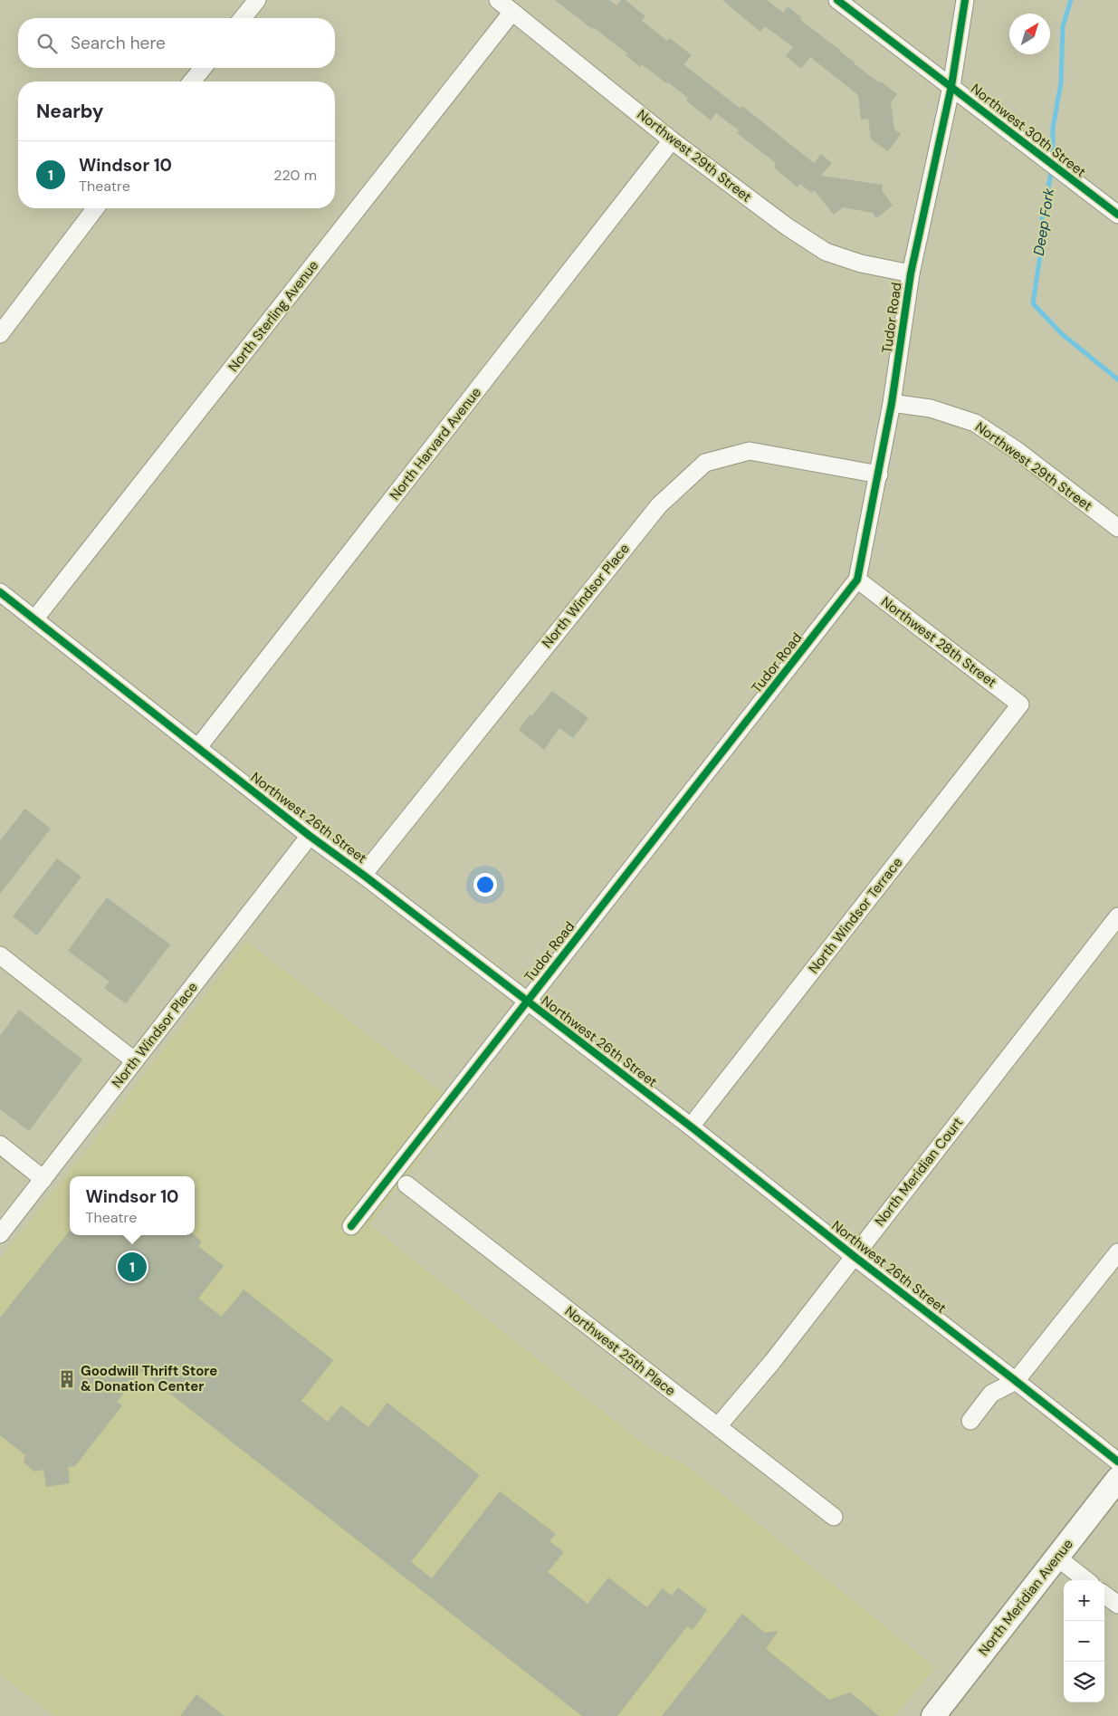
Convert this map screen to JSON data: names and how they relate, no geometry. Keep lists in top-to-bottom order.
{
  "streets": {
    "main road": ["North Meridian Avenue"],
    "street": [
      "Northwest 30th Street",
      "Northwest 29th Street",
      "North Sterling Avenue",
      "Tudor Road",
      "North Harvard Avenue",
      "North Windsor Place",
      "Northwest 28th Street",
      "Northwest 26th Street",
      "North Windsor Terrace",
      "North Meridian Court",
      "Northwest 25th Place"
    ]
  },
  "crossings": [
    ["Northwest 30th Street", "Tudor Road"],
    ["Northwest 29th Street", "North Sterling Avenue"],
    ["Northwest 29th Street", "Tudor Road"],
    ["Northwest 29th Street", "North Harvard Avenue"],
    ["North Sterling Avenue", "Northwest 26th Street"],
    ["Tudor Road", "North Windsor Place"],
    ["Tudor Road", "Northwest 28th Street"],
    ["Tudor Road", "Northwest 26th Street"],
    ["North Harvard Avenue", "Northwest 26th Street"],
    ["North Windsor Place", "Northwest 26th Street"],
    ["Northwest 28th Street", "North Windsor Terrace"],
    ["Northwest 26th Street", "North Windsor Terrace"],
    ["Northwest 26th Street", "North Meridian Court"],
    ["North Meridian Court", "Northwest 25th Place"]
  ],
  "water": ["Deep Fork"],
  "places": {
    "building": ["Goodwill Thrift Store & Donation Center"]
  },
  "north": "top right",
  "page": {
    "search": "Search here",
    "heading": "Nearby",
    "list": [
      {
        "mark": "1",
        "name": "Windsor 10",
        "note": "Theatre",
        "value": "220 m"
      }
    ],
    "popup": ["Windsor 10", "Theatre"],
    "pins": "1",
    "map_buttons": ["+", "−"]
  }
}
